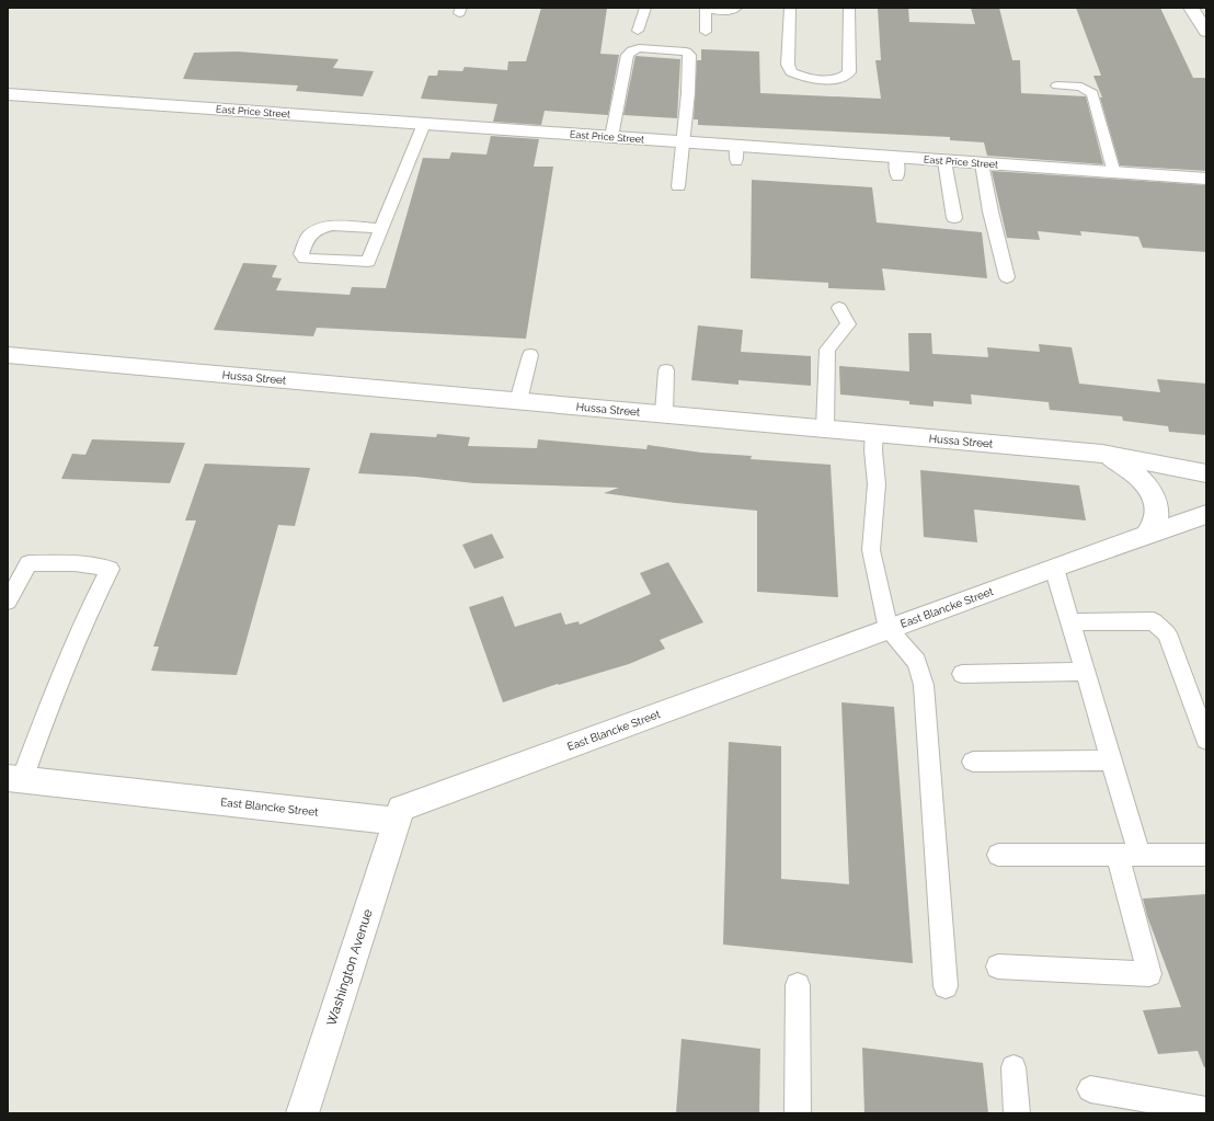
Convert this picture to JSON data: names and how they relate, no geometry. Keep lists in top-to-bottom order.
{
  "streets": {
    "street": [
      "East Price Street",
      "Hussa Street",
      "East Blancke Street",
      "Washington Avenue"
    ]
  },
  "crossings": [
    ["East Blancke Street", "Washington Avenue"]
  ]
}
